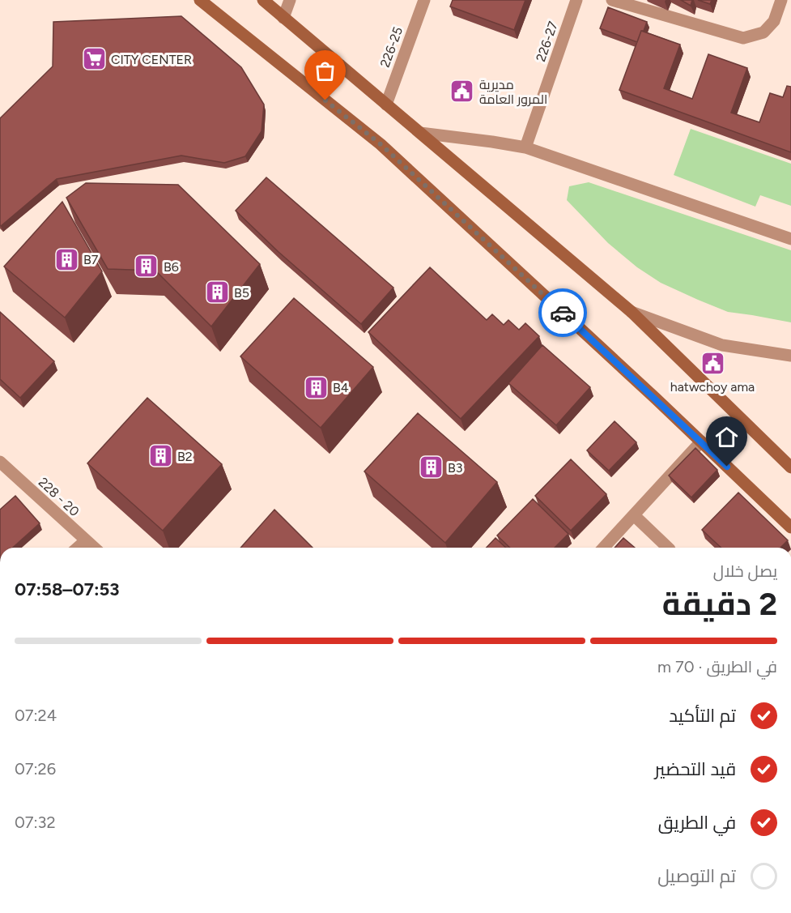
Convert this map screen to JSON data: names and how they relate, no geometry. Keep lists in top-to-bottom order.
{
  "streets": {
    "street": ["226-27", "226-25", "228 - 20"]
  },
  "places": {
    "supermarket": ["CITY CENTER"],
    "public building": ["مديرية المرور العامة", "hatwchoy ama"],
    "building": [
      "B7",
      "B6",
      "B5",
      "B4",
      "B2",
      "B3"
    ]
  },
  "page": {
    "heading": ["2 دقيقة", "يصل خلال", "07:53–07:58"],
    "bar": "في الطريق · 70 m",
    "list": [
      ["تم التأكيد", "07:24"],
      ["قيد التحضير", "07:26"],
      ["في الطريق", "07:32"],
      "تم التوصيل"
    ]
  }
}
